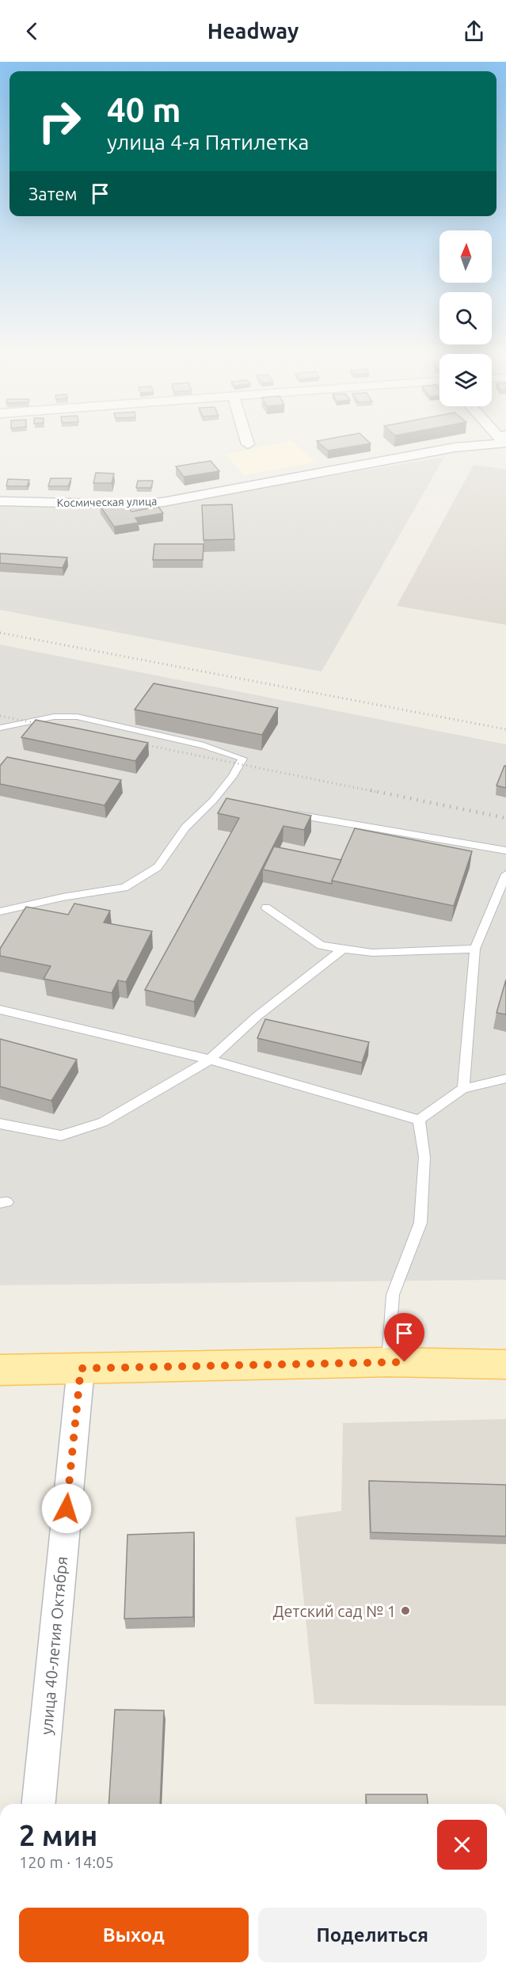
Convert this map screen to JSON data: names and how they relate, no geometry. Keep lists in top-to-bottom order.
{
  "streets": {
    "street": ["Космическая улица", "улица 40-летия Октября"]
  },
  "places": ["Детский сад № 1"],
  "north": "top",
  "page": {
    "header": "Headway",
    "turn": ["40 m", "улица 4-я Пятилетка"],
    "then": "Затем",
    "heading": ["2 мин", "120 m · 14:05"],
    "buttons": ["Выход", "Поделиться"]
  }
}
